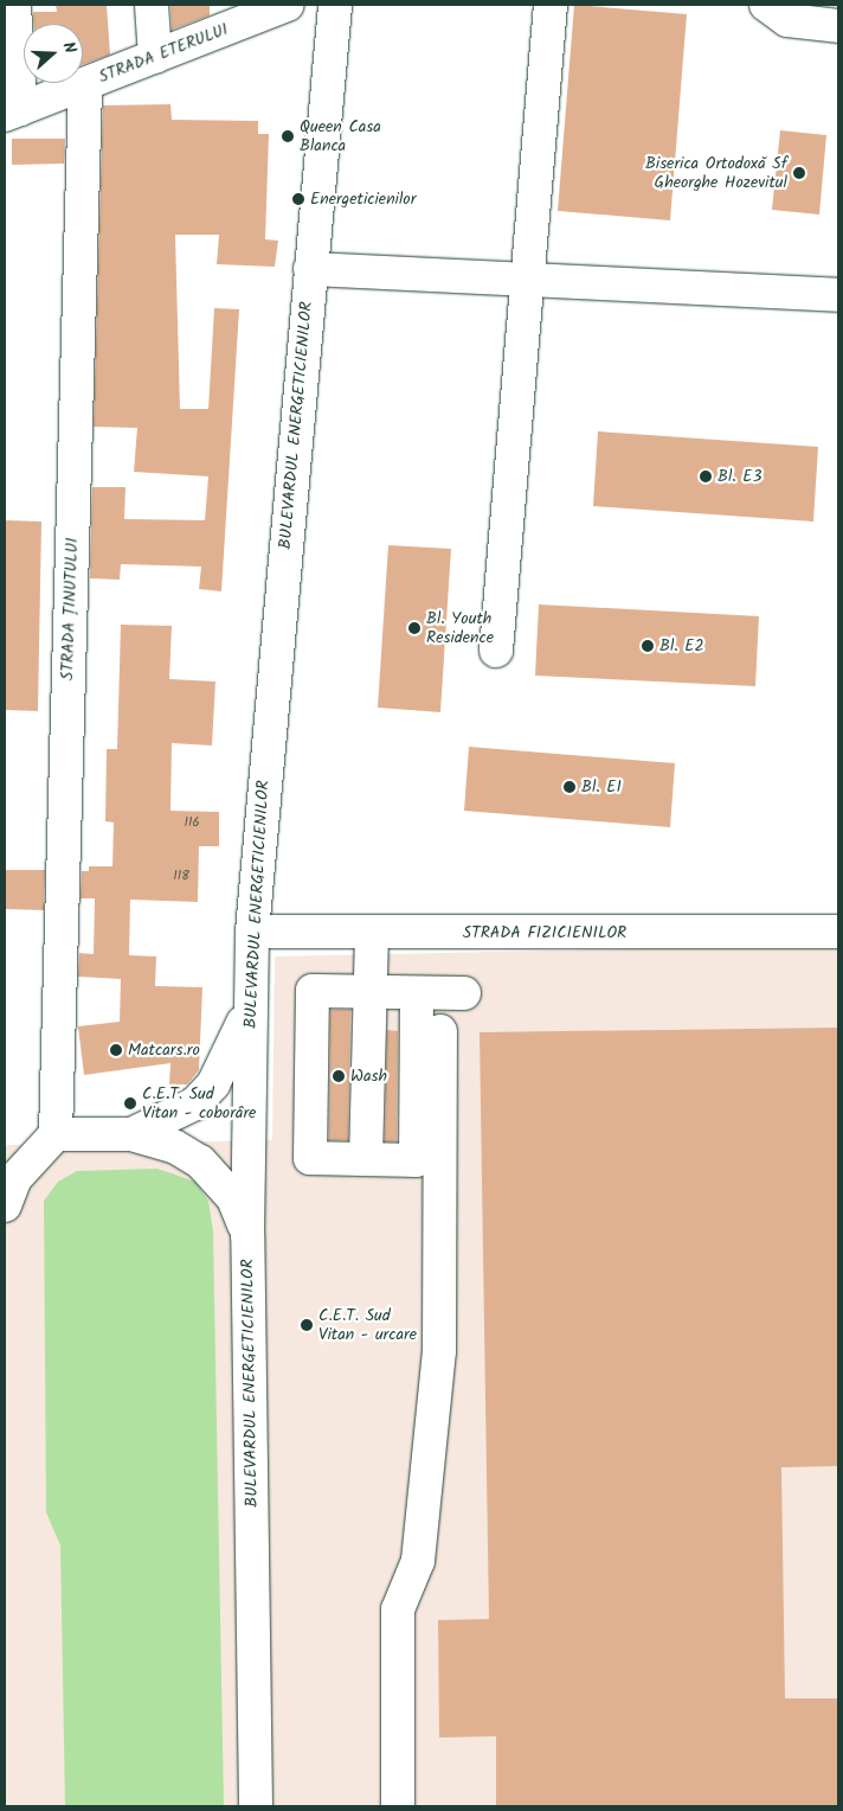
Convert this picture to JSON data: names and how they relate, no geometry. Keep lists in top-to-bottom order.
{
  "streets": {
    "street": [
      "STRADA ETERULUI",
      "BULEVARDUL ENERGETICIENILOR",
      "STRADA ȚINUTULUI",
      "STRADA FIZICIENILOR"
    ]
  },
  "crossings": [
    ["STRADA ETERULUI", "STRADA ȚINUTULUI"],
    ["BULEVARDUL ENERGETICIENILOR", "STRADA FIZICIENILOR"]
  ],
  "places": [
    "Queen Casa Blanca",
    "Biserica Ortodoxă Sf Gheorghe Hozevitul",
    "Energeticienilor",
    "Bl. E3",
    "Bl. Youth Residence",
    "Bl. E2",
    "Bl. E1",
    "Matcars.ro",
    "Wash",
    "C.E.T. Sud Vitan - coborâre",
    "C.E.T. Sud Vitan - urcare"
  ],
  "house_numbers": ["116", "118"],
  "north": "right"
}
